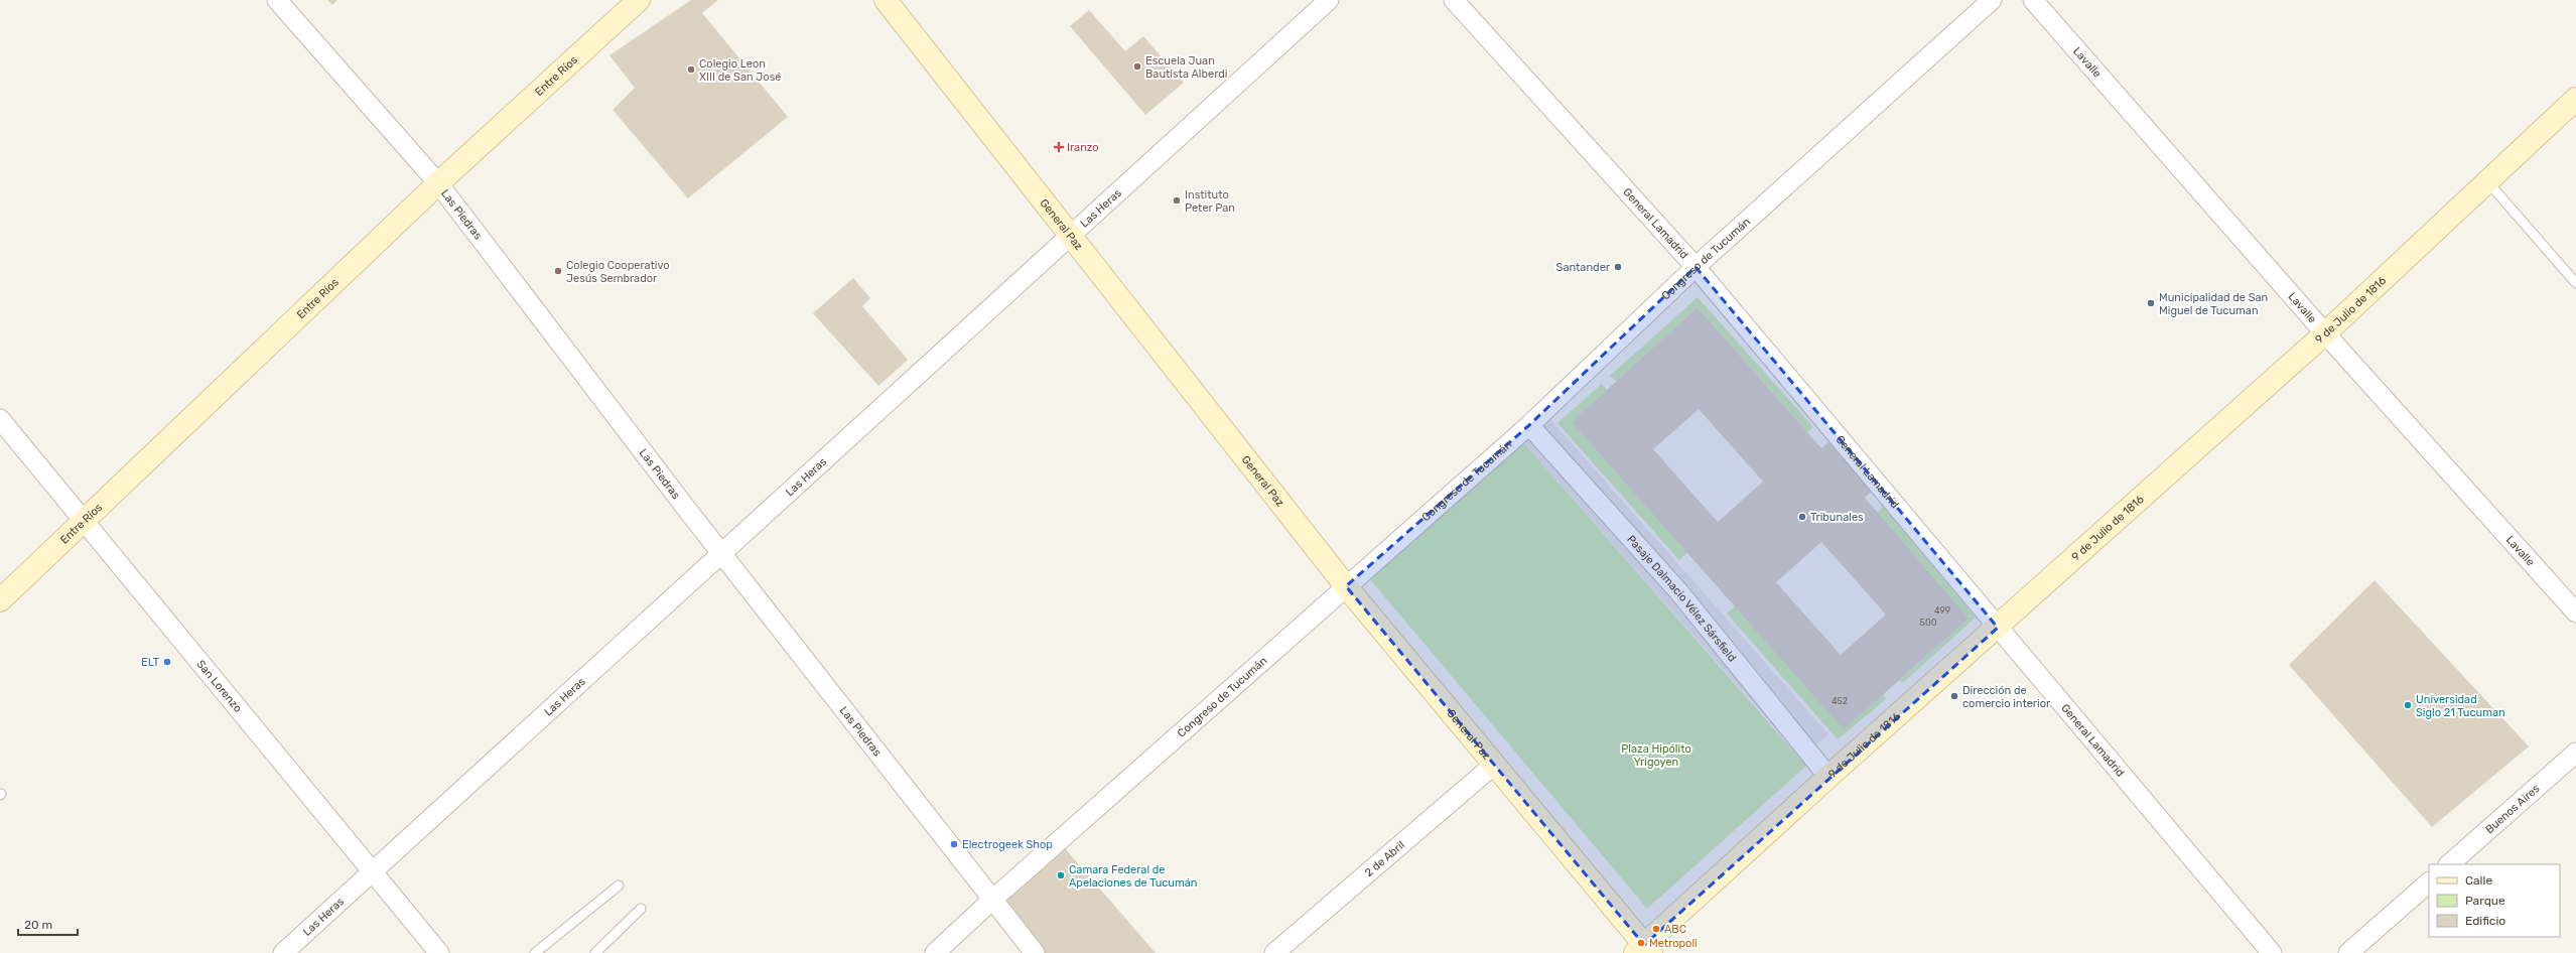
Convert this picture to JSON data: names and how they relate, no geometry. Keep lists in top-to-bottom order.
{
  "streets": {
    "street": [
      "Lavalle",
      "Entre Ríos",
      "Las Heras",
      "Las Piedras",
      "General Paz",
      "General Lamadrid",
      "Congreso de Tucumán",
      "9 de Julio de 1816",
      "Pasaje Dalmacio Vélez Sársfield",
      "San Lorenzo",
      "Buenos Aires",
      "2 de Abril"
    ]
  },
  "crossings": [
    ["Lavalle", "9 de Julio de 1816"],
    ["Entre Ríos", "Las Piedras"],
    ["Entre Ríos", "San Lorenzo"],
    ["Las Heras", "Las Piedras"],
    ["Las Heras", "General Paz"],
    ["Las Heras", "San Lorenzo"],
    ["Las Piedras", "Congreso de Tucumán"],
    ["General Paz", "Congreso de Tucumán"],
    ["General Paz", "9 de Julio de 1816"],
    ["General Paz", "2 de Abril"],
    ["General Lamadrid", "Congreso de Tucumán"],
    ["General Lamadrid", "9 de Julio de 1816"],
    ["Congreso de Tucumán", "Pasaje Dalmacio Vélez Sársfield"],
    ["9 de Julio de 1816", "Pasaje Dalmacio Vélez Sársfield"]
  ],
  "parks": ["Plaza Hipólito Yrigoyen"],
  "places": {
    "other": [
      "Escuela Juan Bautista Alberdi",
      "Colegio Leon XIII de San José",
      "Instituto Peter Pan",
      "Santander",
      "Colegio Cooperativo Jesús Sembrador",
      "Municipalidad de San Miguel de Tucuman",
      "Tribunales",
      "ELT",
      "Dirección de comercio interior",
      "Universidad Siglo 21 Tucuman",
      "Electrogeek Shop",
      "Camara Federal de Apelaciones de Tucumán",
      "ABC",
      "Metropoli"
    ],
    "health": ["Iranzo"]
  },
  "house_numbers": ["499", "500", "452"],
  "legend": ["Calle", "Parque", "Edificio"],
  "scale_bar": "20 m"
}
